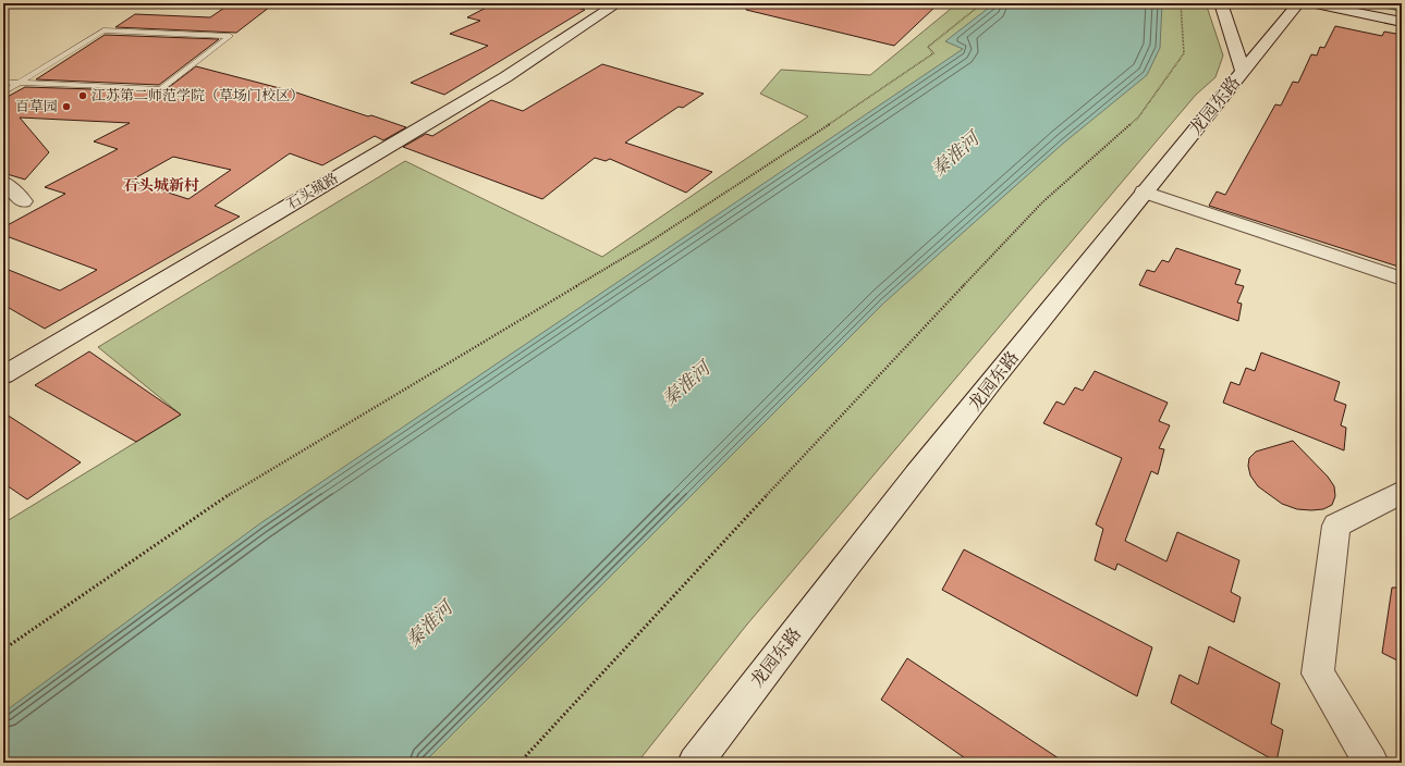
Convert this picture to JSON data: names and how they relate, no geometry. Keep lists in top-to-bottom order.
{
  "streets": {
    "street": ["龙园东路", "石头城路"]
  },
  "districts": ["石头城新村"],
  "water": ["秦淮河"],
  "places": ["江苏第二师范学院（草场门校区）", "百草园"]
}
